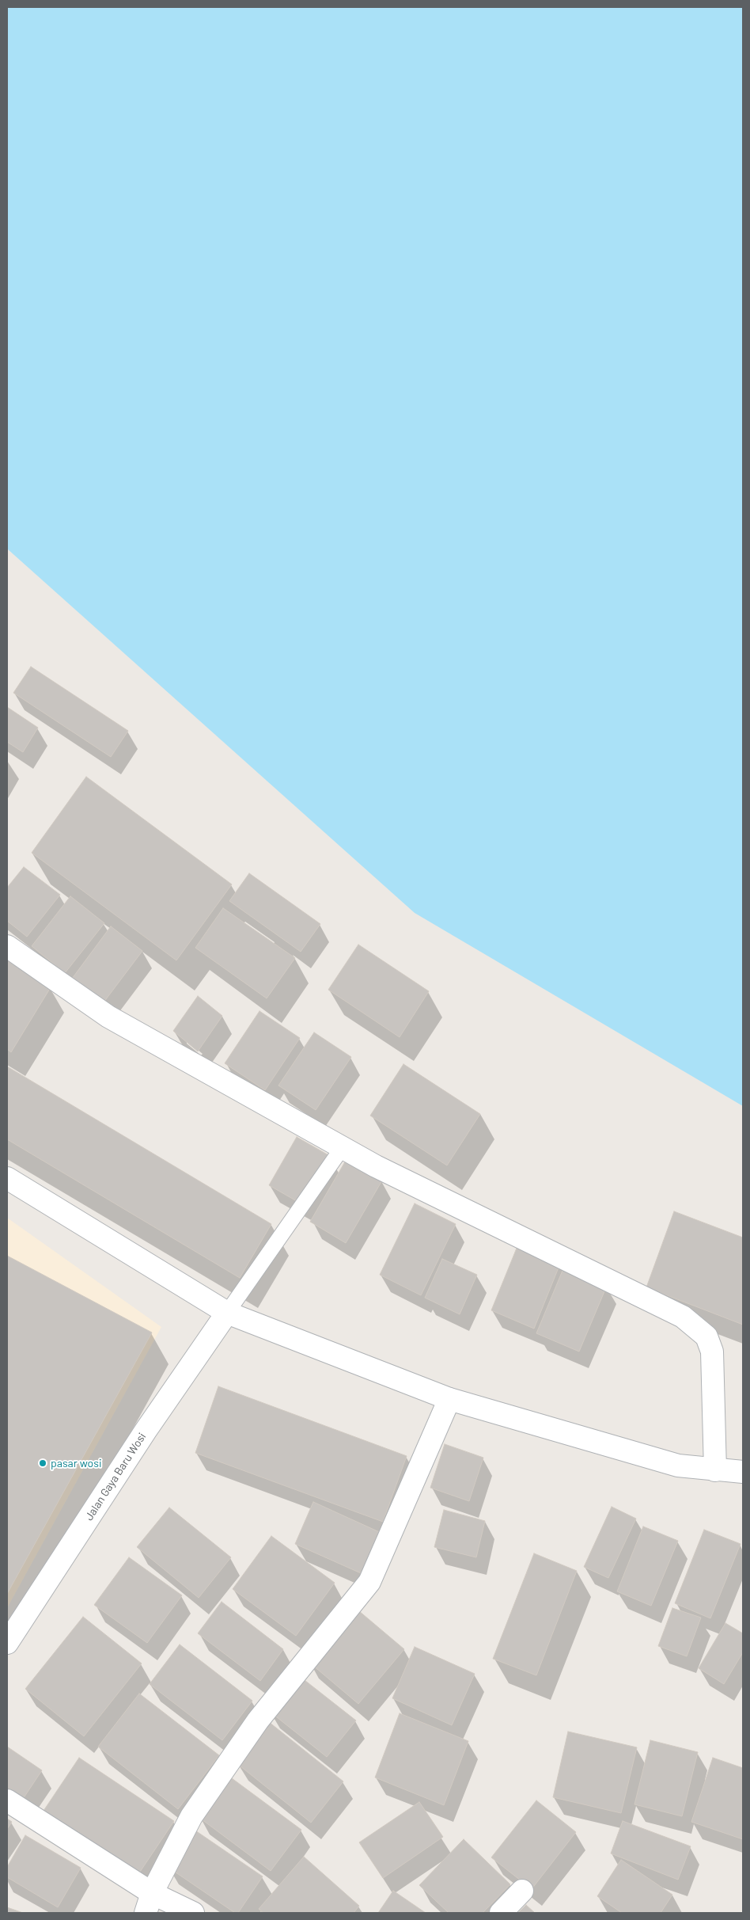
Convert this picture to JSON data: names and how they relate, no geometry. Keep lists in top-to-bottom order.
{
  "streets": {
    "street": ["Jalan Gaya Baru Wosi"]
  },
  "places": ["pasar wosi"]
}
